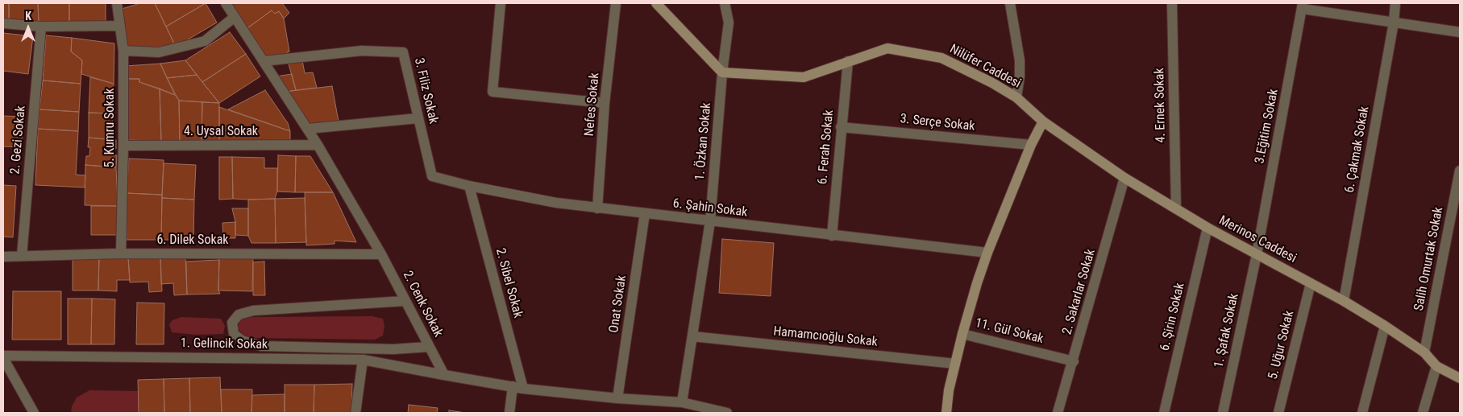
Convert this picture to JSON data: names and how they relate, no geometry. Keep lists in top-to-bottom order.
{
  "streets": {
    "main road": ["Nilüfer Caddesi", "Merinos Caddesi"],
    "street": [
      "3. Filiz Sokak",
      "Nefes Sokak",
      "4. Ernek Sokak",
      "3. Serçe Sokak",
      "3.Eğitim Sokak",
      "5. Kumru Sokak",
      "4. Uysal Sokak",
      "2. Gezi Sokak",
      "1. Özkan Sokak",
      "6. Ferah Sokak",
      "6. Çakmak Sokak",
      "6. Şahin Sokak",
      "6. Dilek Sokak",
      "Salih Omurtak Sokak",
      "2. Sibel Sokak",
      "2. Sakarlar Sokak",
      "2. Cenk Sokak",
      "Onat Sokak",
      "6. Şirin Sokak",
      "1. Şafak Sokak",
      "11. Gül Sokak",
      "Hamamcıoğlu Sokak",
      "1. Gelincik Sokak",
      "5. Uğur Sokak"
    ]
  },
  "crossings": [
    ["Nilüfer Caddesi", "1. Özkan Sokak"],
    ["Nilüfer Caddesi", "6. Ferah Sokak"],
    ["Nilüfer Caddesi", "Merinos Caddesi"],
    ["3. Filiz Sokak", "6. Şahin Sokak"],
    ["3. Filiz Sokak", "2. Cenk Sokak"],
    ["Nefes Sokak", "6. Şahin Sokak"],
    ["4. Ernek Sokak", "Merinos Caddesi"],
    ["3. Serçe Sokak", "6. Ferah Sokak"],
    ["3.Eğitim Sokak", "Merinos Caddesi"],
    ["3.Eğitim Sokak", "1. Şafak Sokak"],
    ["5. Kumru Sokak", "4. Uysal Sokak"],
    ["5. Kumru Sokak", "6. Dilek Sokak"],
    ["4. Uysal Sokak", "2. Cenk Sokak"],
    ["2. Gezi Sokak", "6. Dilek Sokak"],
    ["1. Özkan Sokak", "6. Şahin Sokak"],
    ["1. Özkan Sokak", "Hamamcıoğlu Sokak"],
    ["6. Ferah Sokak", "6. Şahin Sokak"],
    ["6. Çakmak Sokak", "Merinos Caddesi"],
    ["6. Şahin Sokak", "2. Sibel Sokak"],
    ["6. Şahin Sokak", "Onat Sokak"],
    ["Merinos Caddesi", "Salih Omurtak Sokak"],
    ["Merinos Caddesi", "2. Sakarlar Sokak"],
    ["Merinos Caddesi", "6. Şirin Sokak"],
    ["Merinos Caddesi", "1. Şafak Sokak"],
    ["Merinos Caddesi", "5. Uğur Sokak"],
    ["6. Dilek Sokak", "2. Cenk Sokak"],
    ["2. Sakarlar Sokak", "11. Gül Sokak"],
    ["2. Cenk Sokak", "1. Gelincik Sokak"]
  ],
  "north": "top"
}
